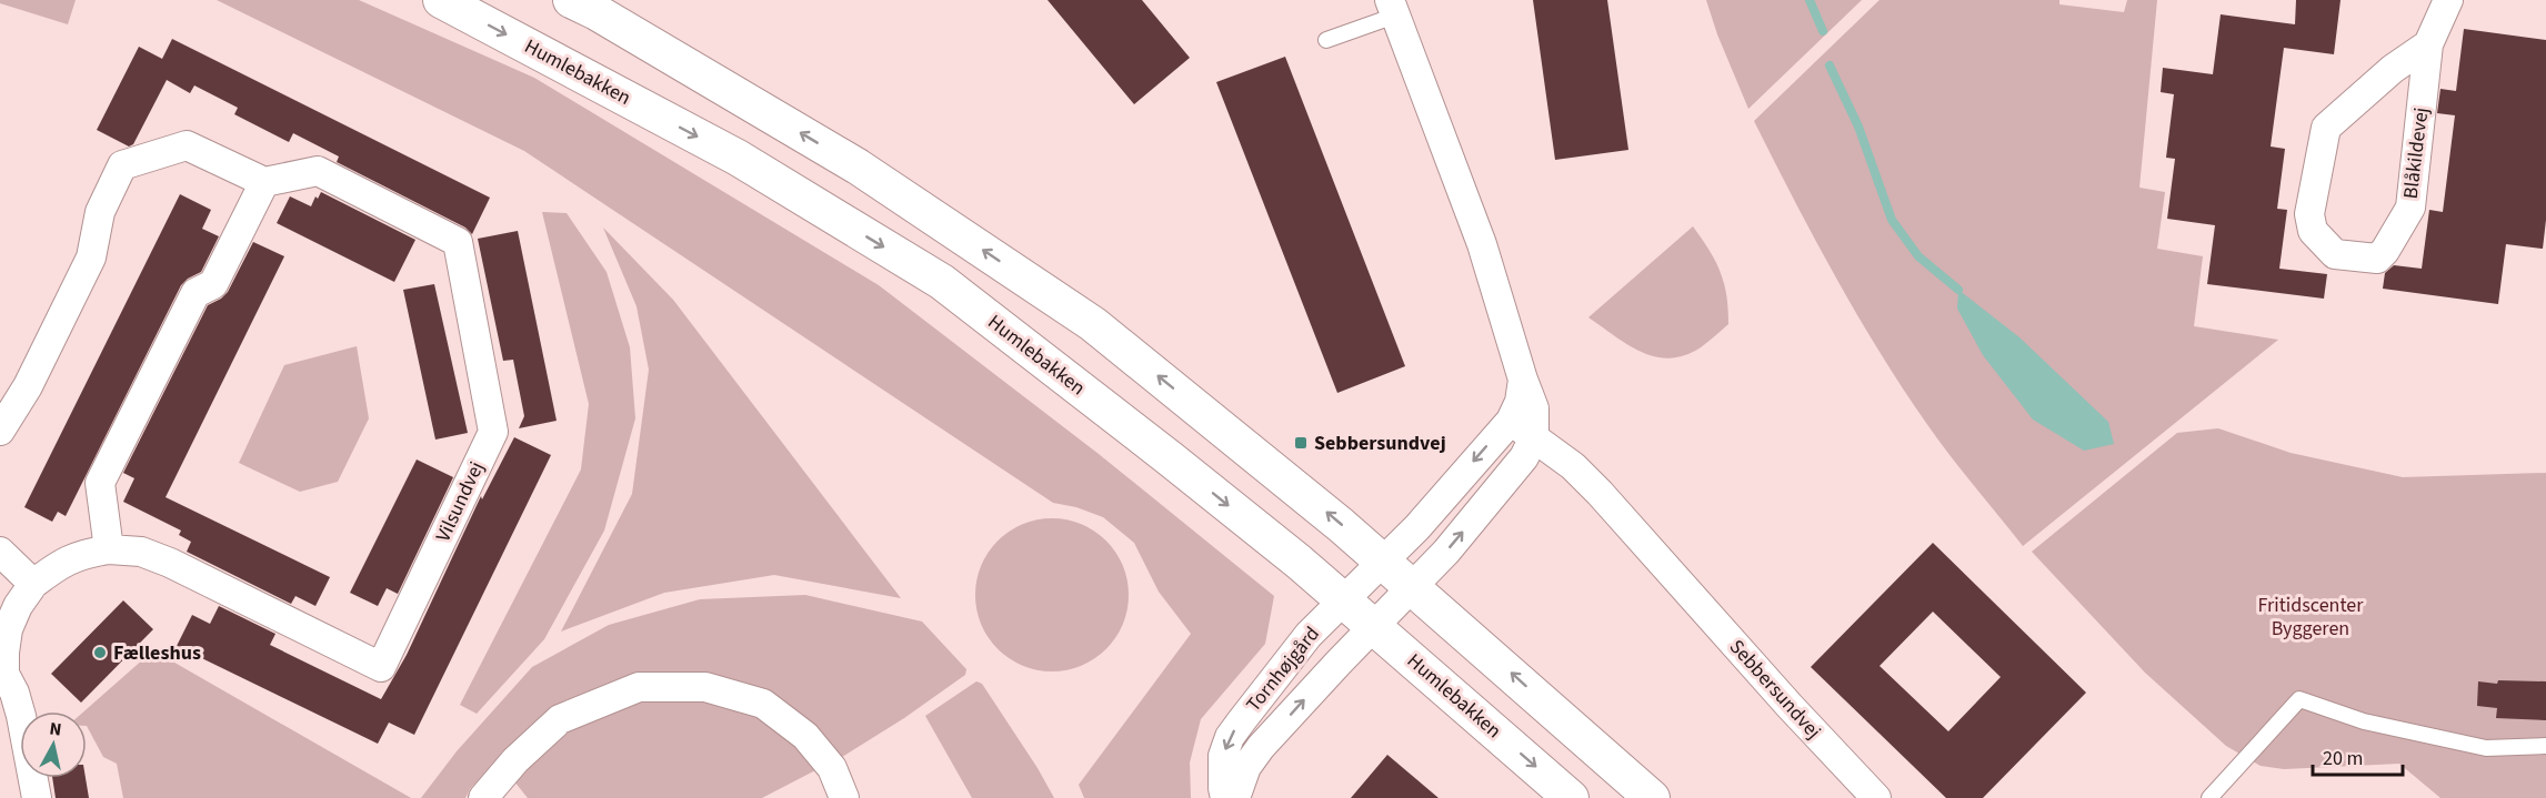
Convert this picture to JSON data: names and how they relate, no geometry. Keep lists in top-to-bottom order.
{
  "streets": {
    "street": [
      "Humlebakken",
      "Blåkildevej",
      "Vilsundvej",
      "Tornhøjgård",
      "Sebbersundvej"
    ]
  },
  "crossings": [
    ["Humlebakken", "Tornhøjgård"]
  ],
  "parks": ["Fritidscenter Byggeren"],
  "places": {
    "transit": ["Sebbersundvej"],
    "other": ["Fælleshus"]
  },
  "scale_bar": "20 m",
  "north": "top"
}
